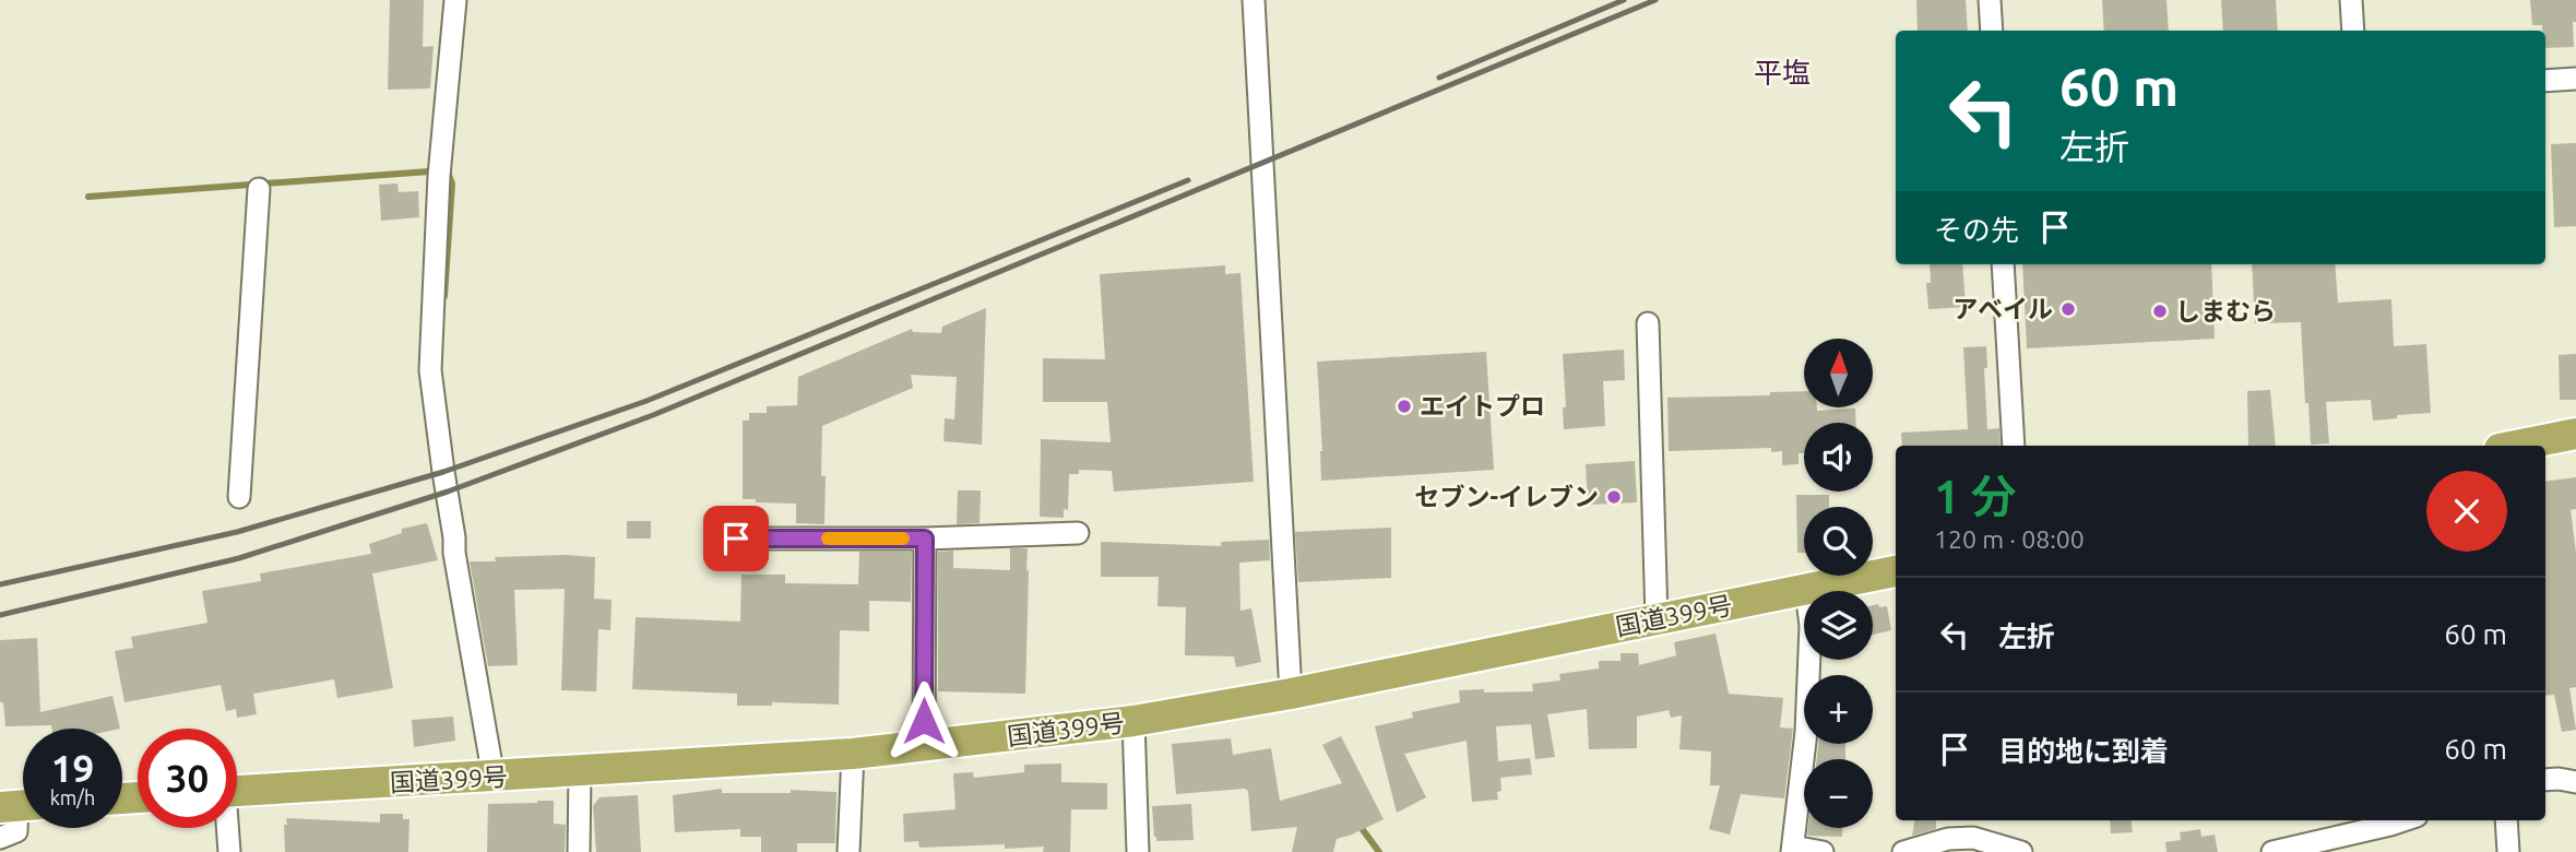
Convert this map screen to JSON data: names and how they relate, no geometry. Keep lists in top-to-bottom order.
{
  "streets": {
    "highway": ["国道399号"]
  },
  "districts": ["平塩"],
  "places": [
    "アベイル",
    "しまむら",
    "エイトプロ",
    "セブン-イレブン"
  ],
  "north": "top",
  "page": {
    "turn": ["60 m", "左折"],
    "then": "その先",
    "map_buttons": ["+", "−"],
    "heading": ["1 分", "120 m · 08:00"],
    "list": [
      {
        "name": "左折",
        "value": "60 m"
      },
      {
        "name": "目的地に到着",
        "value": "60 m"
      }
    ],
    "speed": "19 km/h",
    "limit": "30"
  }
}
